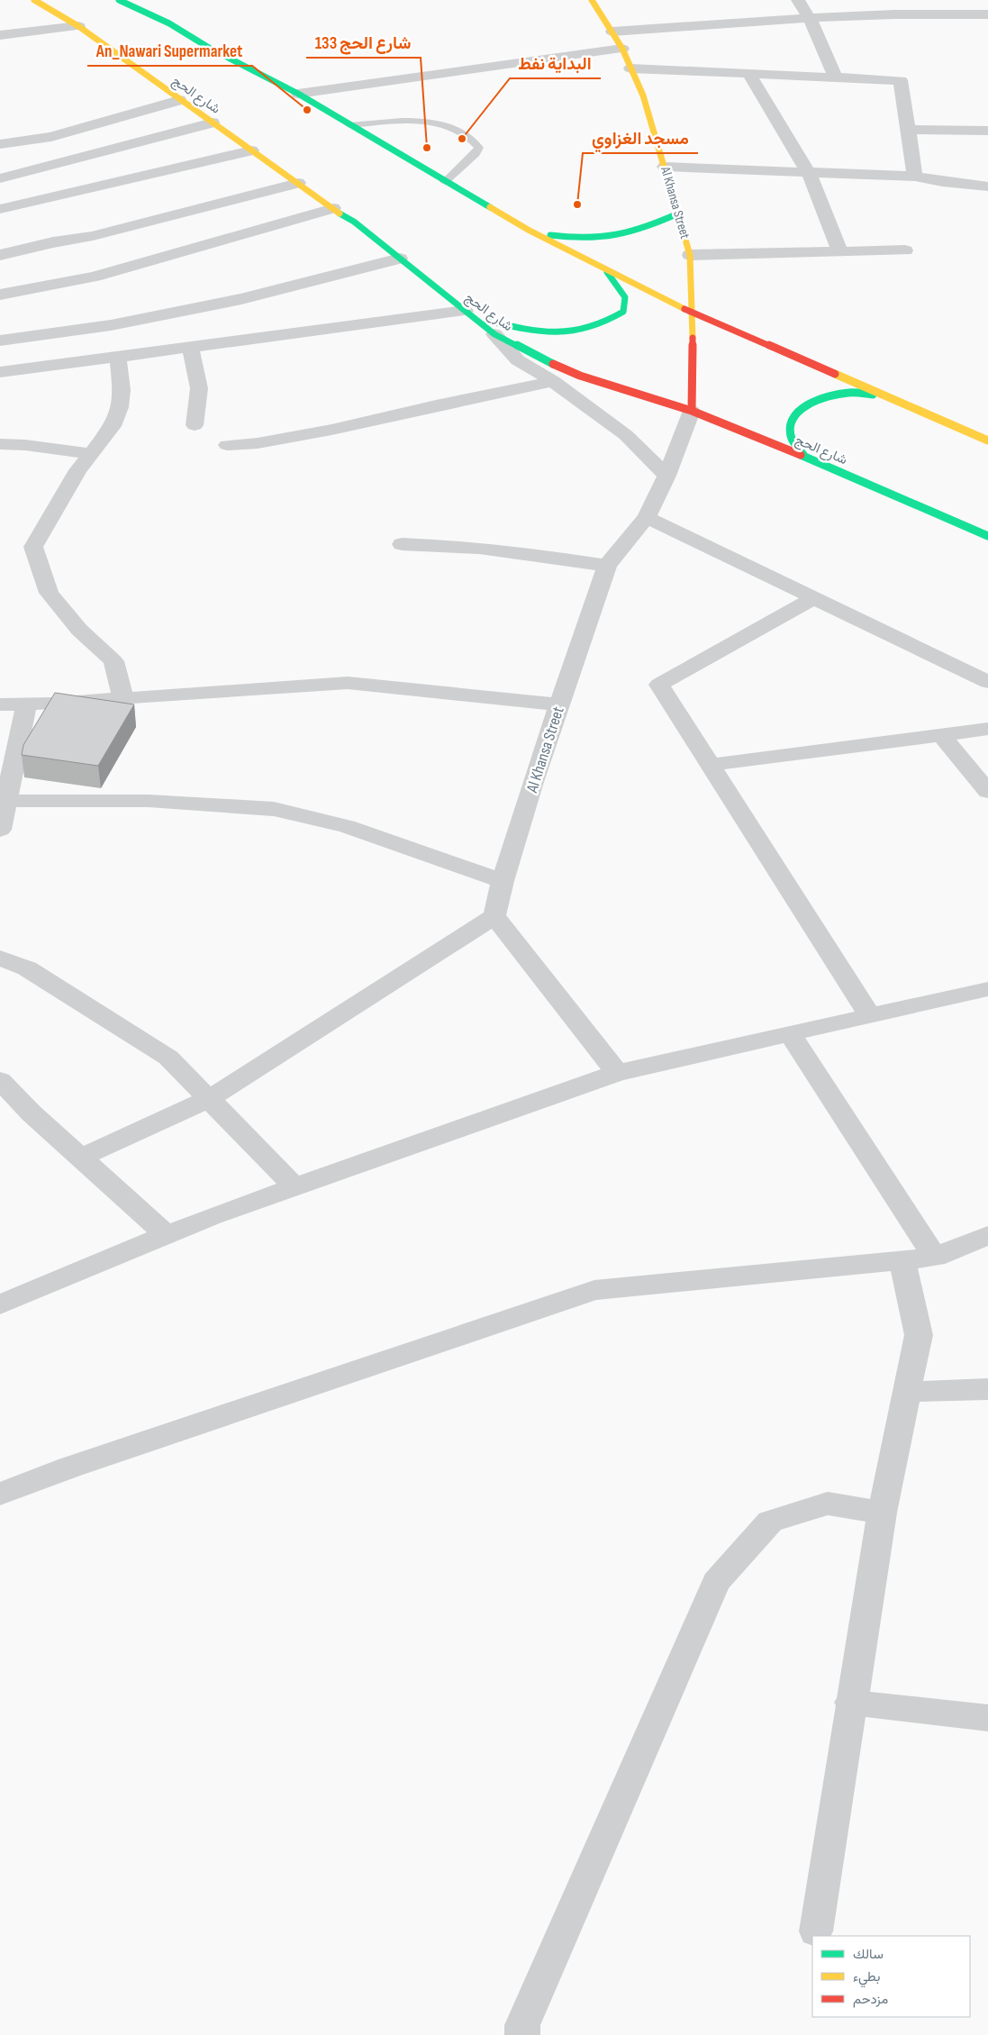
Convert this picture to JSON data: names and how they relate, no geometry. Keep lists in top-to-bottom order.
{
  "streets": {
    "main road": ["شارع الحج", "Al Khansa Street"]
  },
  "crossings": [
    ["شارع الحج", "Al Khansa Street"]
  ],
  "places": [
    "An_Nawari Supermarket",
    "البداية نفط",
    "شارع الحج 133",
    "مسجد الغزاوي"
  ],
  "legend": ["سالك", "بطيء", "مزدحم"]
}
